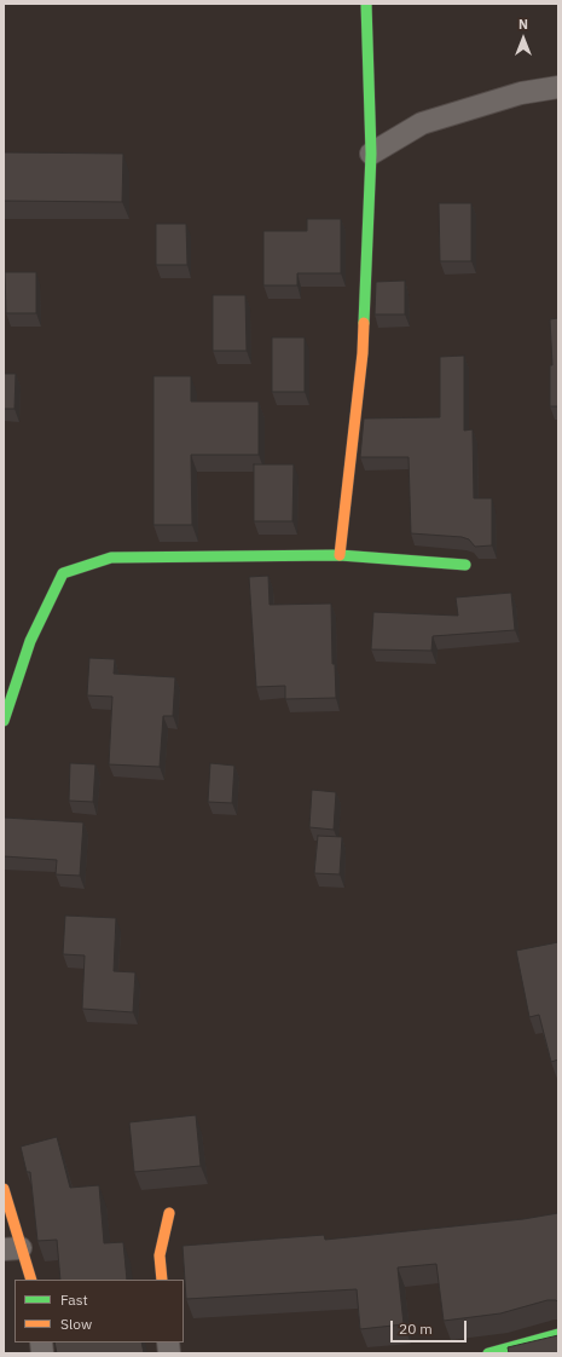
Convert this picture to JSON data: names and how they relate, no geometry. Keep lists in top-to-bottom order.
{
  "legend": ["Fast", "Slow"],
  "scale_bar": "20 m",
  "north": "top"
}
